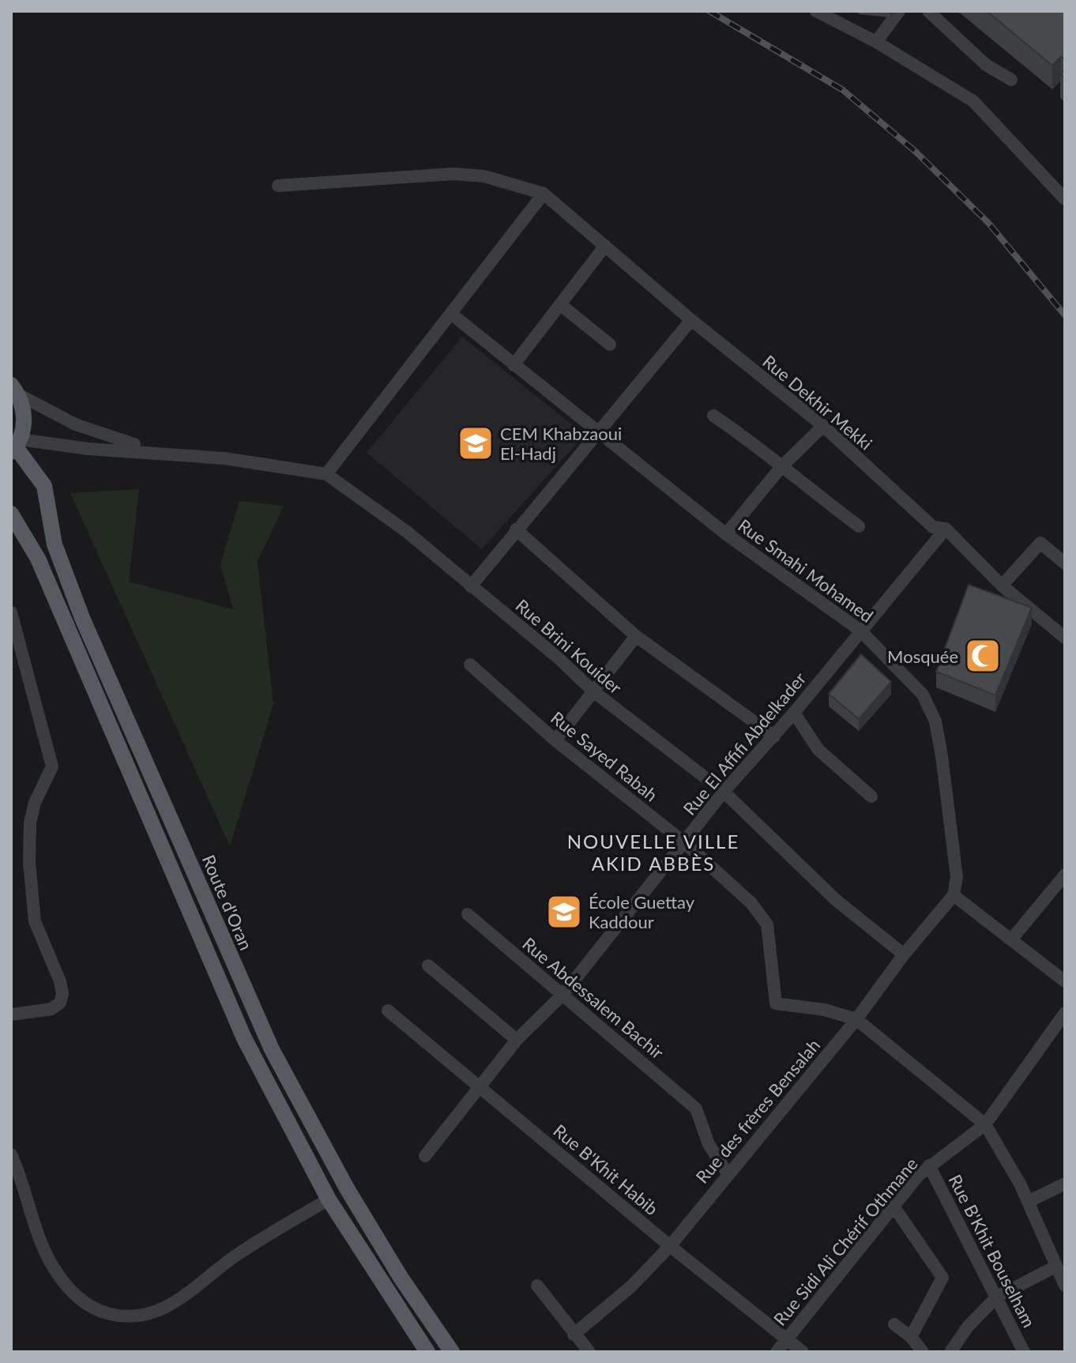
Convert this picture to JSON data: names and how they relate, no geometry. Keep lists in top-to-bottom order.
{
  "streets": {
    "main road": ["Route d'Oran"],
    "street": [
      "Rue Dekhir Mekki",
      "Rue Smahi Mohamed",
      "Rue Brini Kouider",
      "Rue El Affifi Abdelkader",
      "Rue Sayed Rabah",
      "Rue Abdessalem Bachir",
      "Rue des frères Bensalah",
      "Rue B'Khit Habib",
      "Rue Sidi Ali Chérif Othmane",
      "Rue B'Khit Bouselham"
    ]
  },
  "crossings": [
    ["Rue Dekhir Mekki", "Rue El Affifi Abdelkader"],
    ["Rue Smahi Mohamed", "Rue El Affifi Abdelkader"],
    ["Rue Smahi Mohamed", "Rue des frères Bensalah"],
    ["Rue Brini Kouider", "Rue El Affifi Abdelkader"],
    ["Rue Brini Kouider", "Rue des frères Bensalah"],
    ["Rue El Affifi Abdelkader", "Rue Sayed Rabah"],
    ["Rue El Affifi Abdelkader", "Rue Abdessalem Bachir"],
    ["Rue El Affifi Abdelkader", "Rue B'Khit Habib"],
    ["Rue Sayed Rabah", "Rue des frères Bensalah"],
    ["Rue Abdessalem Bachir", "Rue des frères Bensalah"],
    ["Rue des frères Bensalah", "Rue B'Khit Habib"],
    ["Rue B'Khit Habib", "Rue Sidi Ali Chérif Othmane"],
    ["Rue Sidi Ali Chérif Othmane", "Rue B'Khit Bouselham"]
  ],
  "districts": ["NOUVELLE VILLE AKID ABBÈS"],
  "places": {
    "school or university": ["CEM Khabzaoui El-Hadj", "École Guettay Kaddour"],
    "mosque": ["Mosquée"]
  }
}
